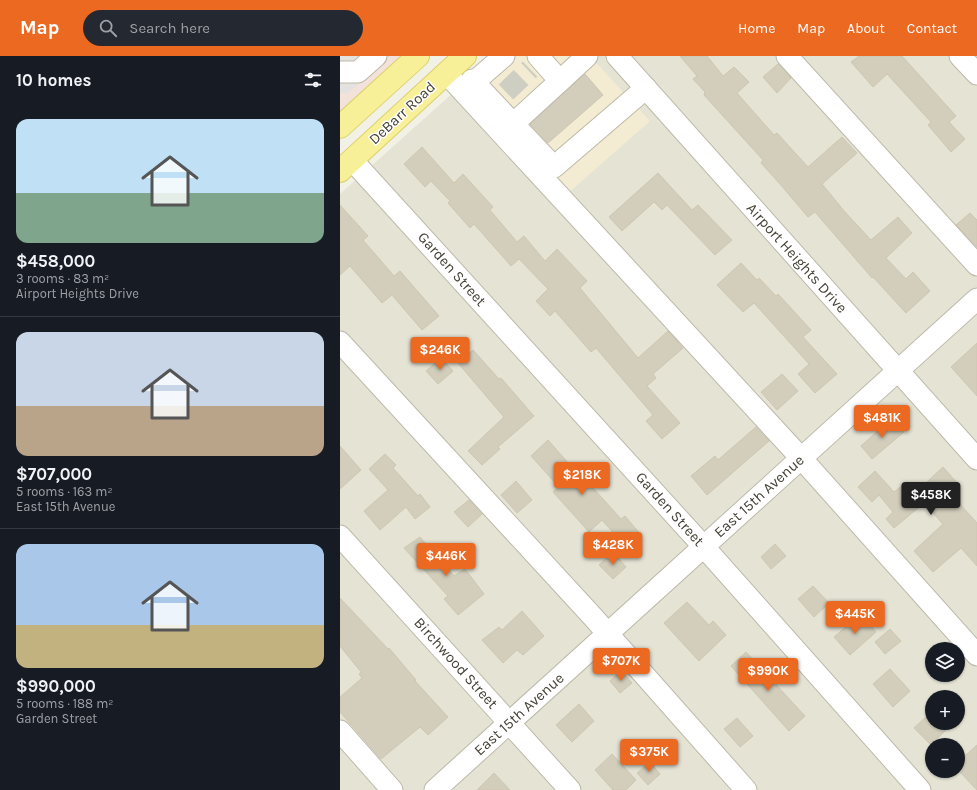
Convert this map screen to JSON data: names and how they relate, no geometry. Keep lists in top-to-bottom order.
{
  "streets": {
    "main road": ["DeBarr Road"],
    "street": [
      "Airport Heights Drive",
      "Garden Street",
      "East 15th Avenue",
      "Birchwood Street"
    ]
  },
  "crossings": [
    ["DeBarr Road", "Garden Street"],
    ["Airport Heights Drive", "East 15th Avenue"],
    ["Garden Street", "East 15th Avenue"],
    ["East 15th Avenue", "Birchwood Street"]
  ],
  "page": {
    "header": "Map",
    "search": "Search here",
    "nav": [
      "Home",
      "Map",
      "About",
      "Contact"
    ],
    "heading": "10 homes",
    "list": [
      {
        "name": "$458,000",
        "note": "3 rooms · 83 m² · Airport Heights Drive"
      },
      {
        "name": "$707,000",
        "note": "5 rooms · 163 m² · East 15th Avenue"
      },
      {
        "name": "$990,000",
        "note": "5 rooms · 188 m² · Garden Street"
      }
    ],
    "price": [
      "$246K",
      "$481K",
      "$218K",
      "$458K",
      "$428K",
      "$446K",
      "$445K",
      "$707K",
      "$990K",
      "$375K"
    ],
    "map_buttons": ["+", "−"]
  }
}
